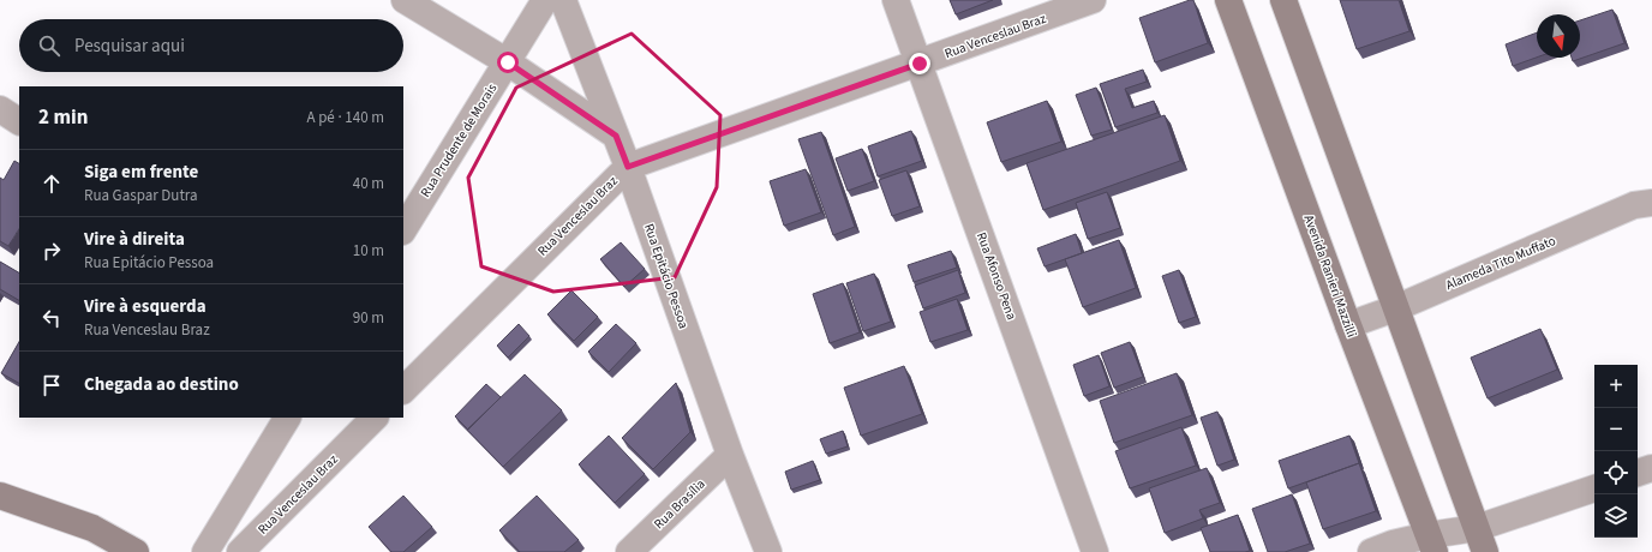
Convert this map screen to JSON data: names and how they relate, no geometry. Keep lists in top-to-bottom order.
{
  "streets": {
    "street": [
      "Rua Venceslau Braz",
      "Rua Prudente de Morais",
      "Alameda Tito Muffato",
      "Rua Epitácio Pessoa",
      "Rua Afonso Pena",
      "Avenida Ranieri Mazzilli",
      "Rua Brasília"
    ]
  },
  "crossings": [
    ["Rua Venceslau Braz", "Rua Epitácio Pessoa"],
    ["Rua Venceslau Braz", "Rua Afonso Pena"],
    ["Alameda Tito Muffato", "Avenida Ranieri Mazzilli"],
    ["Rua Epitácio Pessoa", "Rua Brasília"]
  ],
  "north": "bottom",
  "page": {
    "search": "Pesquisar aqui",
    "heading": ["2 min", "A pé · 140 m"],
    "list": [
      ["Siga em frente", "Rua Gaspar Dutra", "40 m"],
      ["Vire à direita", "Rua Epitácio Pessoa", "10 m"],
      ["Vire à esquerda", "Rua Venceslau Braz", "90 m"],
      "Chegada ao destino"
    ],
    "map_buttons": ["+", "−"]
  }
}
